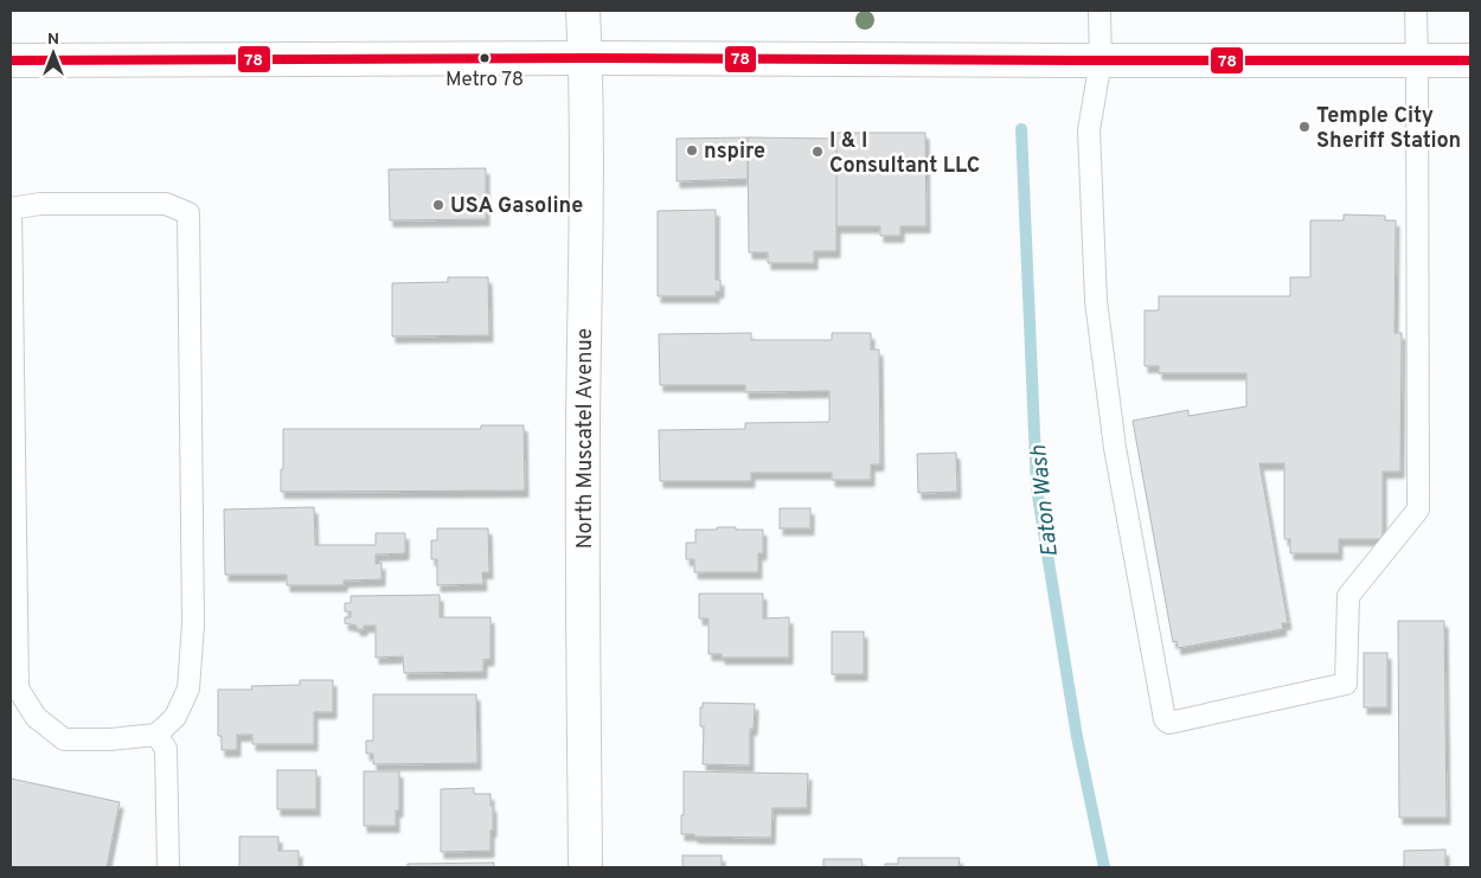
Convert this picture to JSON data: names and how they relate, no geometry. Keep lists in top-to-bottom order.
{
  "streets": {
    "main road": ["North Muscatel Avenue"]
  },
  "water": ["Eaton Wash"],
  "places": [
    "Metro 78",
    "Temple City Sheriff Station",
    "nspire",
    "I & I Consultant LLC",
    "USA Gasoline"
  ],
  "lines": ["transit line 78"],
  "north": "top"
}
